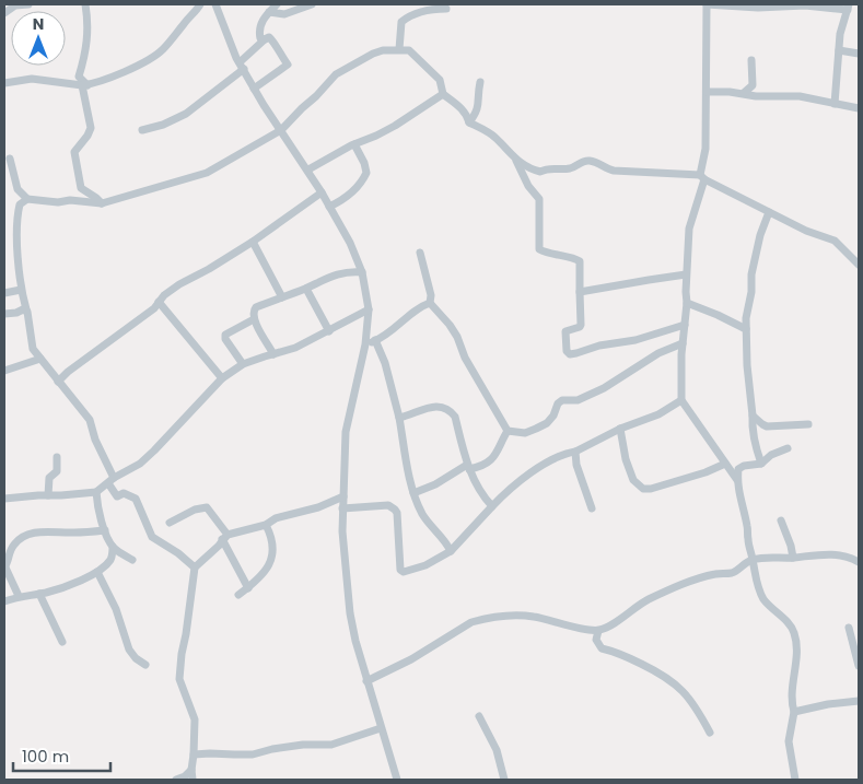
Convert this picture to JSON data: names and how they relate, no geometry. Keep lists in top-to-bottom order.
{
  "scale_bar": "100 m",
  "north": "top"
}
